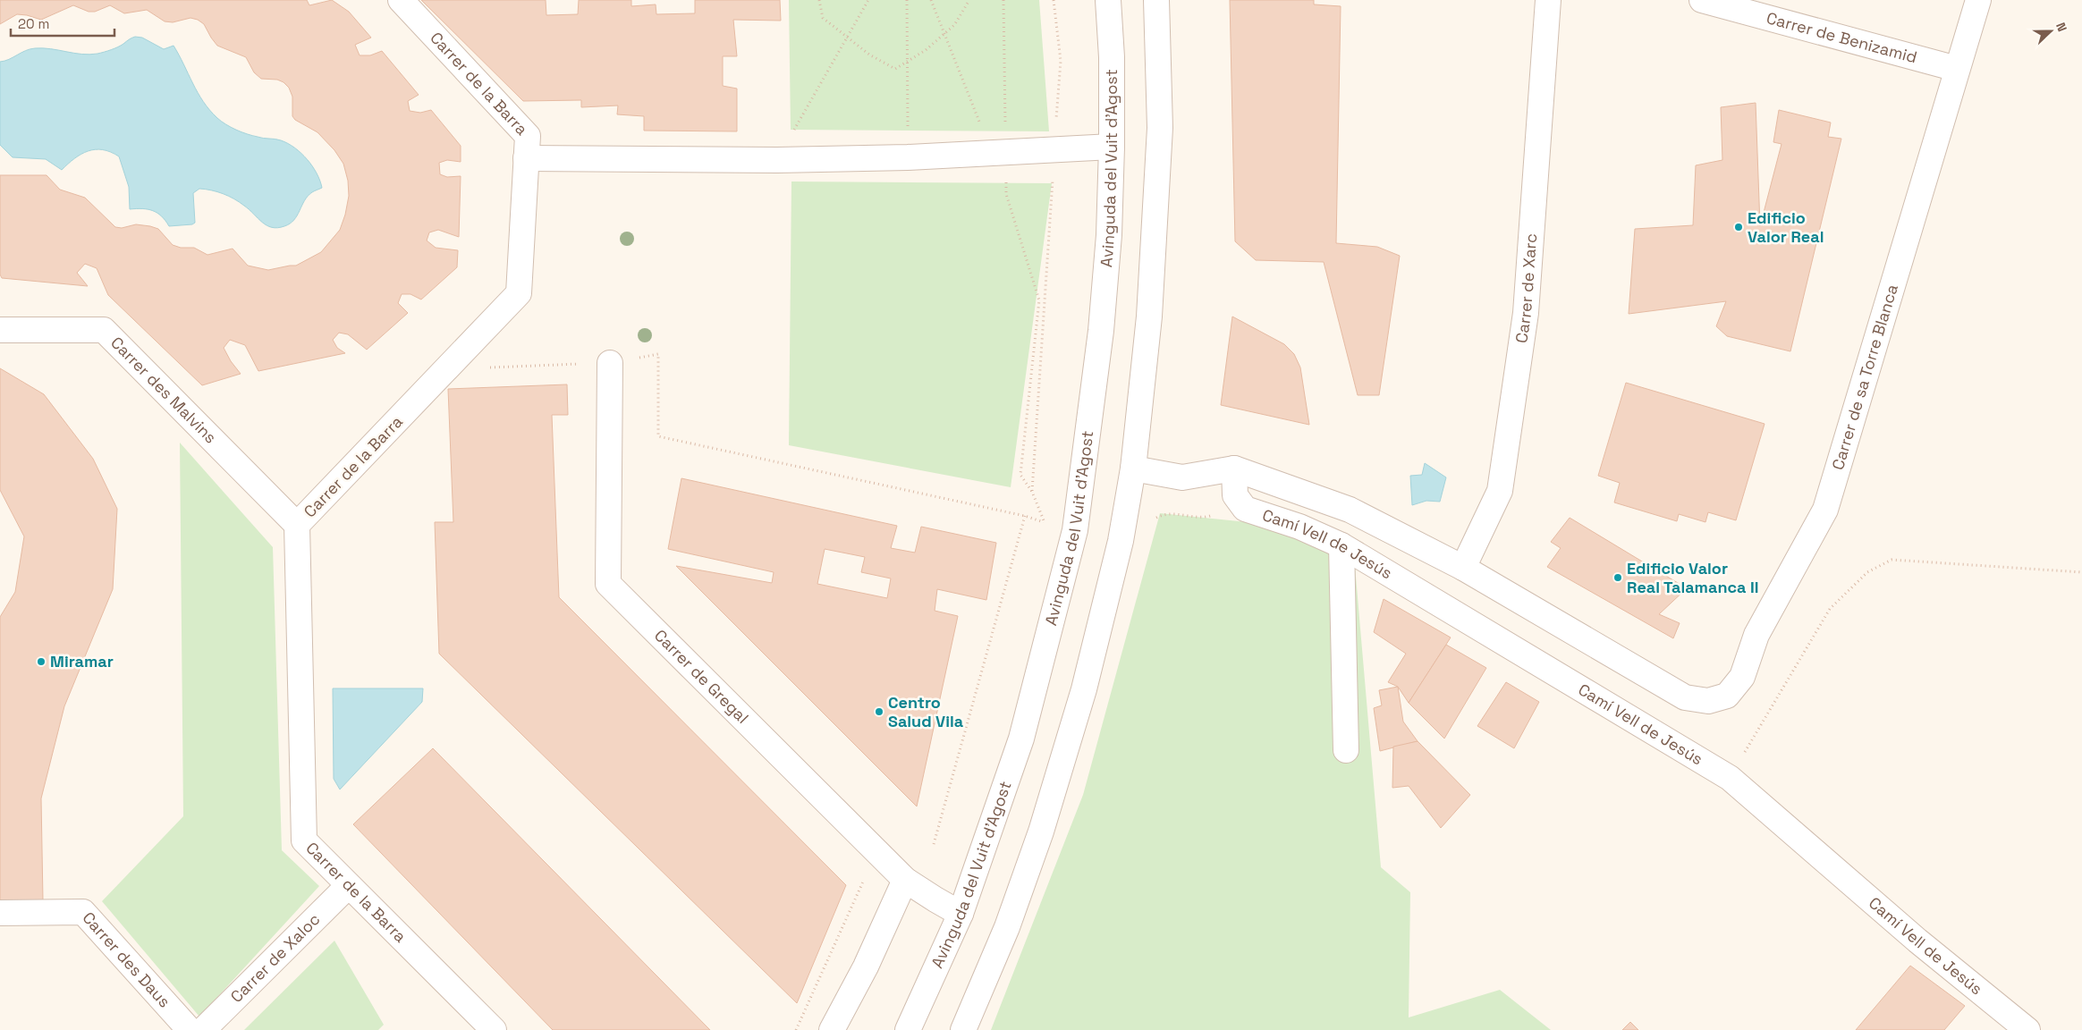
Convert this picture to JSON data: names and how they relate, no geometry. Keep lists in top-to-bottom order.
{
  "streets": {
    "street": [
      "Carrer de Benizamid",
      "Carrer de la Barra",
      "Avinguda del Vuit d'Agost",
      "Carrer de Xarc",
      "Carrer de sa Torre Blanca",
      "Carrer des Malvins",
      "Camí Vell de Jesús",
      "Carrer de Gregal",
      "Carrer de Xaloc",
      "Carrer des Daus"
    ]
  },
  "crossings": [
    ["Carrer de Benizamid", "Carrer de sa Torre Blanca"],
    ["Carrer de la Barra", "Carrer des Malvins"],
    ["Carrer de la Barra", "Carrer de Xaloc"],
    ["Avinguda del Vuit d'Agost", "Carrer de Gregal"],
    ["Carrer de Xarc", "Carrer de sa Torre Blanca"]
  ],
  "places": [
    "Edificio Valor Real",
    "Edificio Valor Real Talamanca II",
    "Miramar",
    "Centro Salud Vila"
  ],
  "scale_bar": "20 m",
  "north": "right"
}
